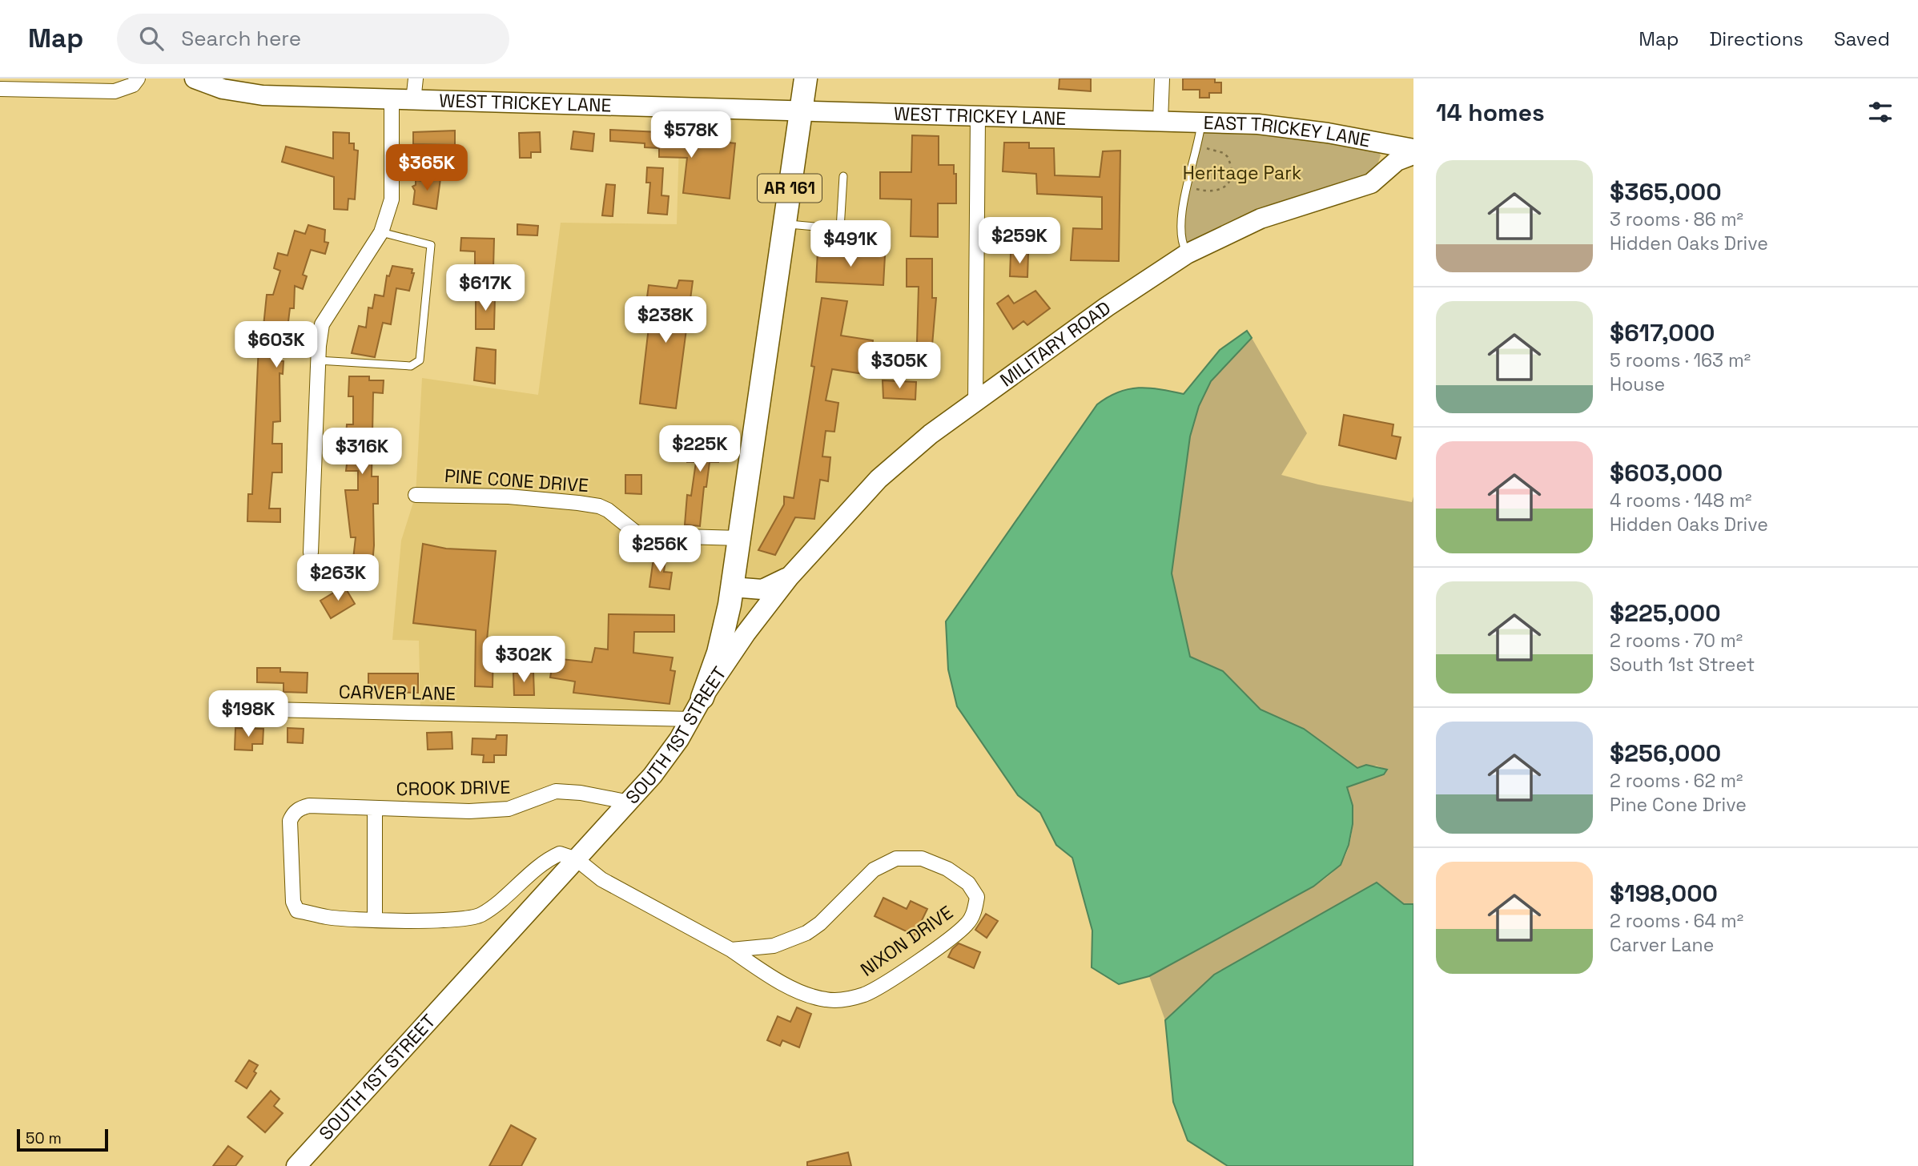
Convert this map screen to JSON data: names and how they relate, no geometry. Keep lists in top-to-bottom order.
{
  "streets": {
    "main road": ["AR 161", "SOUTH 1ST STREET"],
    "street": [
      "WEST TRICKEY LANE",
      "EAST TRICKEY LANE",
      "MILITARY ROAD",
      "PINE CONE DRIVE",
      "CARVER LANE",
      "CROOK DRIVE",
      "NIXON DRIVE"
    ]
  },
  "crossings": [
    ["WEST TRICKEY LANE", "EAST TRICKEY LANE"],
    ["WEST TRICKEY LANE", "SOUTH 1ST STREET"],
    ["MILITARY ROAD", "SOUTH 1ST STREET"],
    ["PINE CONE DRIVE", "SOUTH 1ST STREET"],
    ["CARVER LANE", "SOUTH 1ST STREET"],
    ["SOUTH 1ST STREET", "CROOK DRIVE"],
    ["SOUTH 1ST STREET", "NIXON DRIVE"]
  ],
  "parks": ["Heritage Park"],
  "scale_bar": "50 m",
  "page": {
    "header": "Map",
    "search": "Search here",
    "nav": ["Map", "Directions", "Saved"],
    "heading": "14 homes",
    "price": [
      "$578K",
      "$365K",
      "$259K",
      "$491K",
      "$617K",
      "$238K",
      "$603K",
      "$305K",
      "$225K",
      "$316K",
      "$256K",
      "$263K",
      "$302K",
      "$198K"
    ],
    "list": [
      {
        "name": "$365,000",
        "note": "3 rooms · 86 m² · Hidden Oaks Drive"
      },
      {
        "name": "$617,000",
        "note": "5 rooms · 163 m² · House"
      },
      {
        "name": "$603,000",
        "note": "4 rooms · 148 m² · Hidden Oaks Drive"
      },
      {
        "name": "$225,000",
        "note": "2 rooms · 70 m² · South 1st Street"
      },
      {
        "name": "$256,000",
        "note": "2 rooms · 62 m² · Pine Cone Drive"
      },
      {
        "name": "$198,000",
        "note": "2 rooms · 64 m² · Carver Lane"
      }
    ],
    "scale": "50 m"
  }
}
